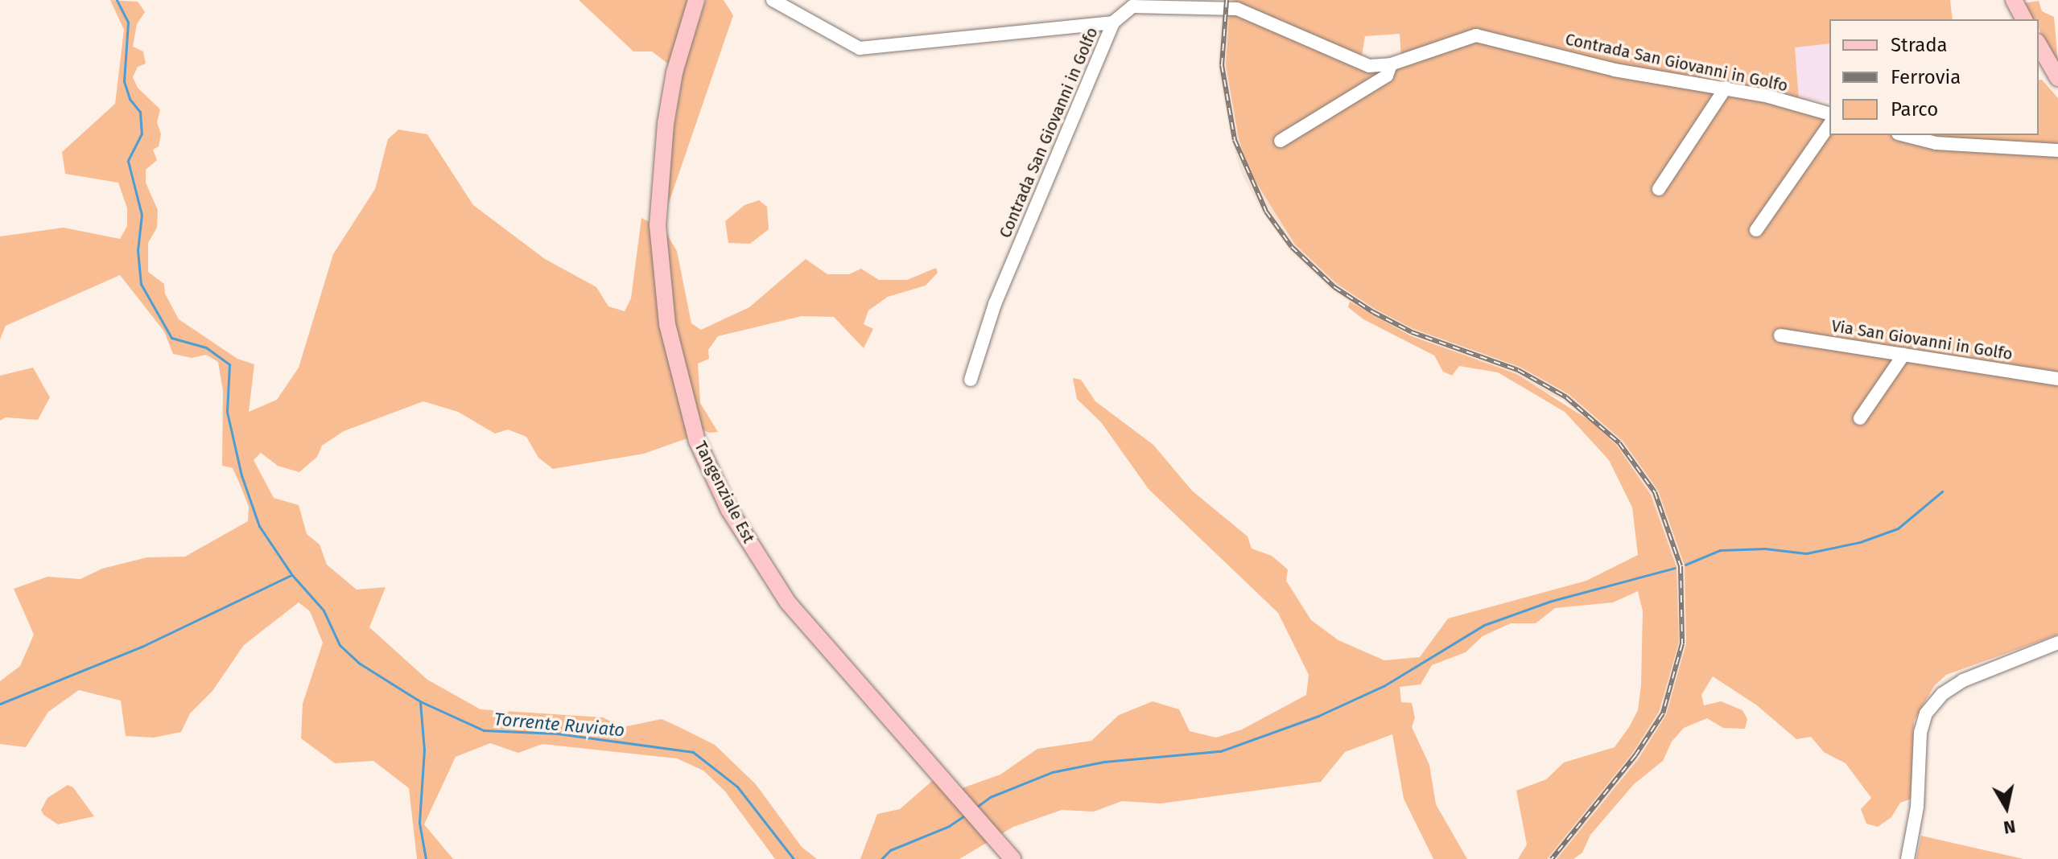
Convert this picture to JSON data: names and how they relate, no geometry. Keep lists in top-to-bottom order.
{
  "streets": {
    "main road": ["Tangenziale Est"],
    "street": ["Contrada San Giovanni in Golfo", "Via San Giovanni in Golfo"]
  },
  "water": ["Torrente Ruviato"],
  "legend": ["Strada", "Ferrovia", "Parco"],
  "north": "bottom"
}
